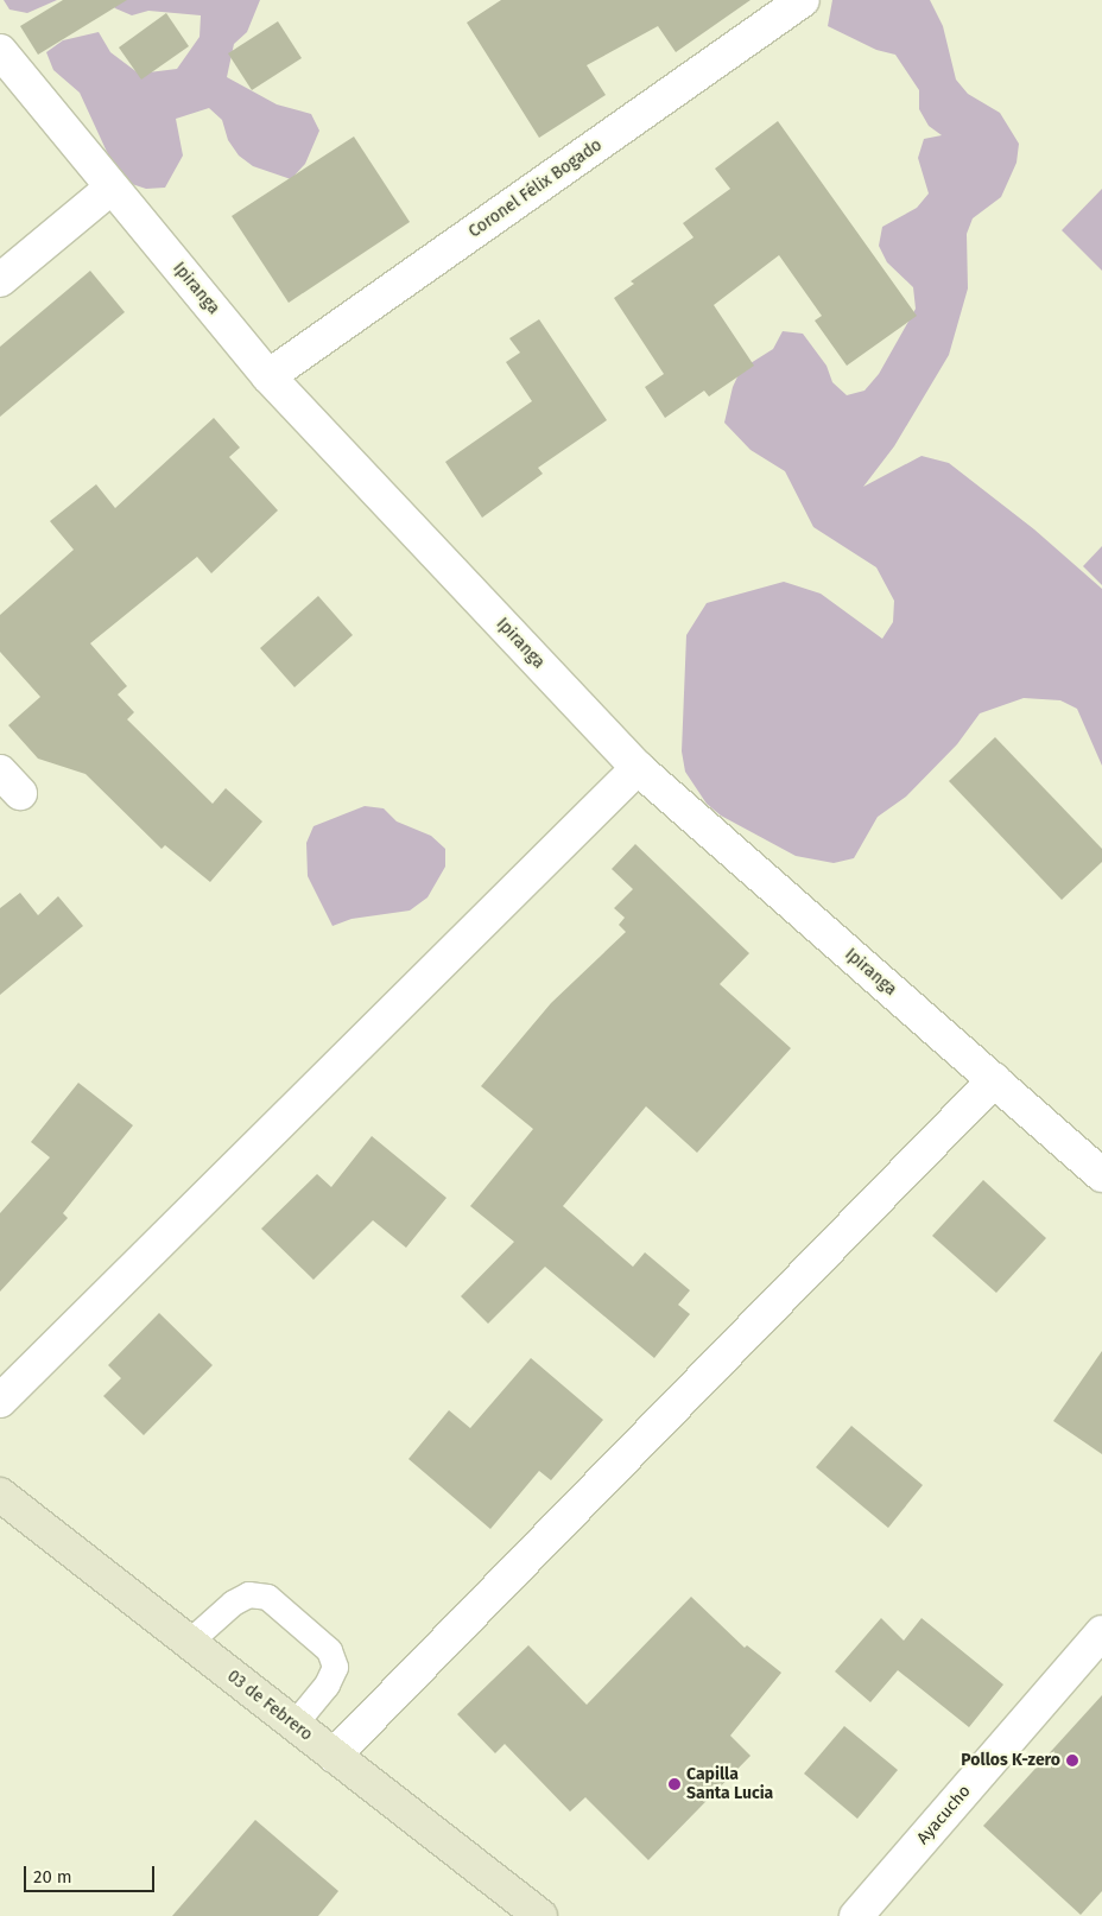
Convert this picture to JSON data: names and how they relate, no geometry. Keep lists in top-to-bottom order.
{
  "streets": {
    "street": [
      "Coronel Félix Bogado",
      "Ipiranga",
      "03 de Febrero",
      "Ayacucho"
    ]
  },
  "crossings": [
    ["Coronel Félix Bogado", "Ipiranga"]
  ],
  "places": ["Pollos K-zero", "Capilla Santa Lucia"],
  "scale_bar": "20 m"
}
